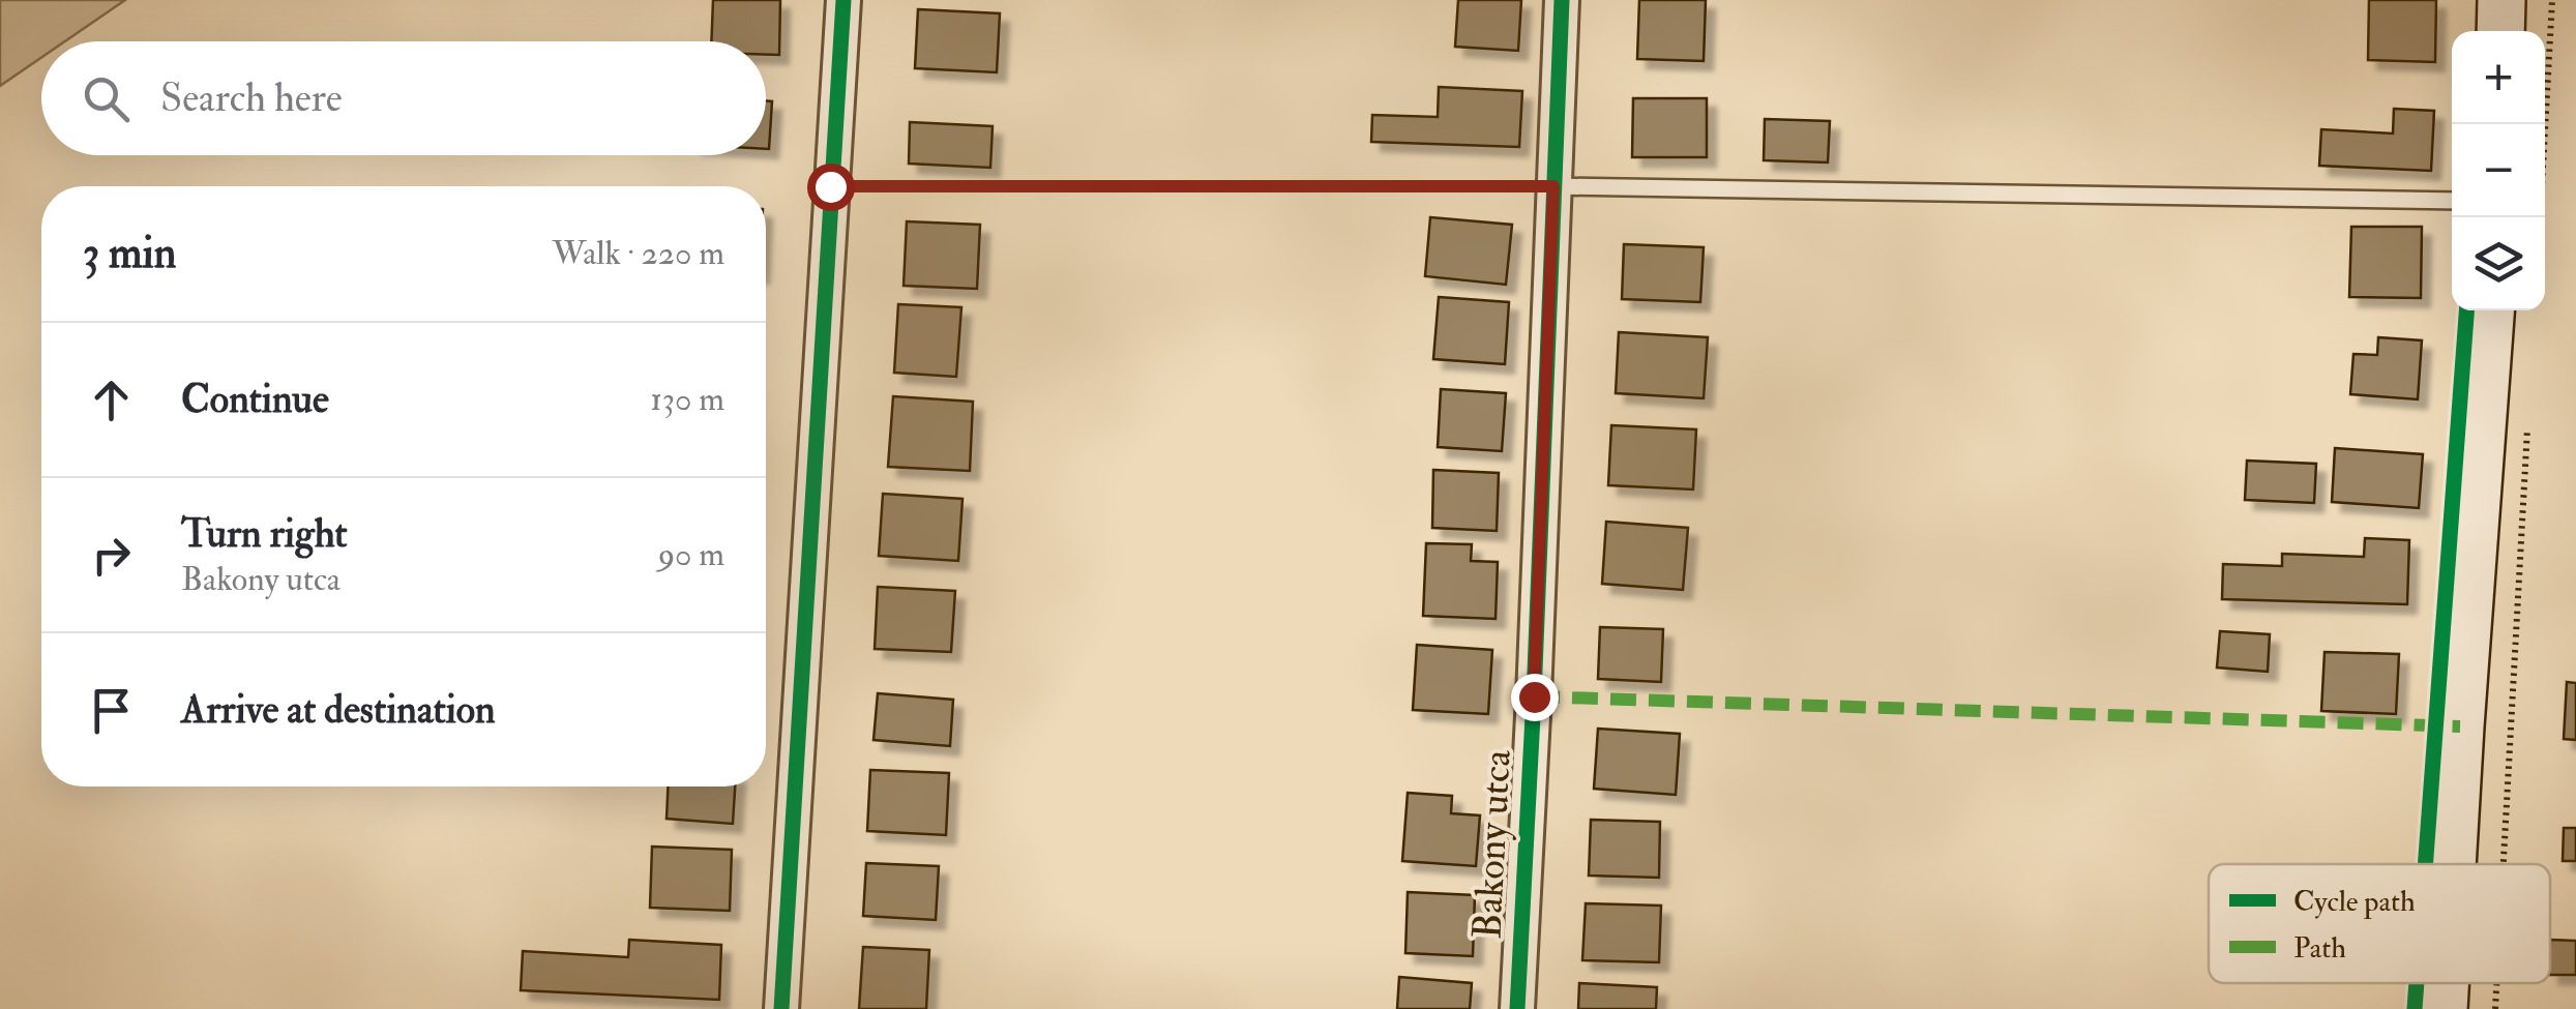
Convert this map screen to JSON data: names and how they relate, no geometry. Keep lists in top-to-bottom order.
{
  "streets": {
    "street": ["Bakony utca"]
  },
  "legend": ["Cycle path", "Path"],
  "page": {
    "map_buttons": ["+", "−"],
    "search": "Search here",
    "heading": ["3 min", "Walk · 220 m"],
    "list": [
      ["Continue", "130 m"],
      ["Turn right", "Bakony utca", "90 m"],
      "Arrive at destination"
    ]
  }
}
